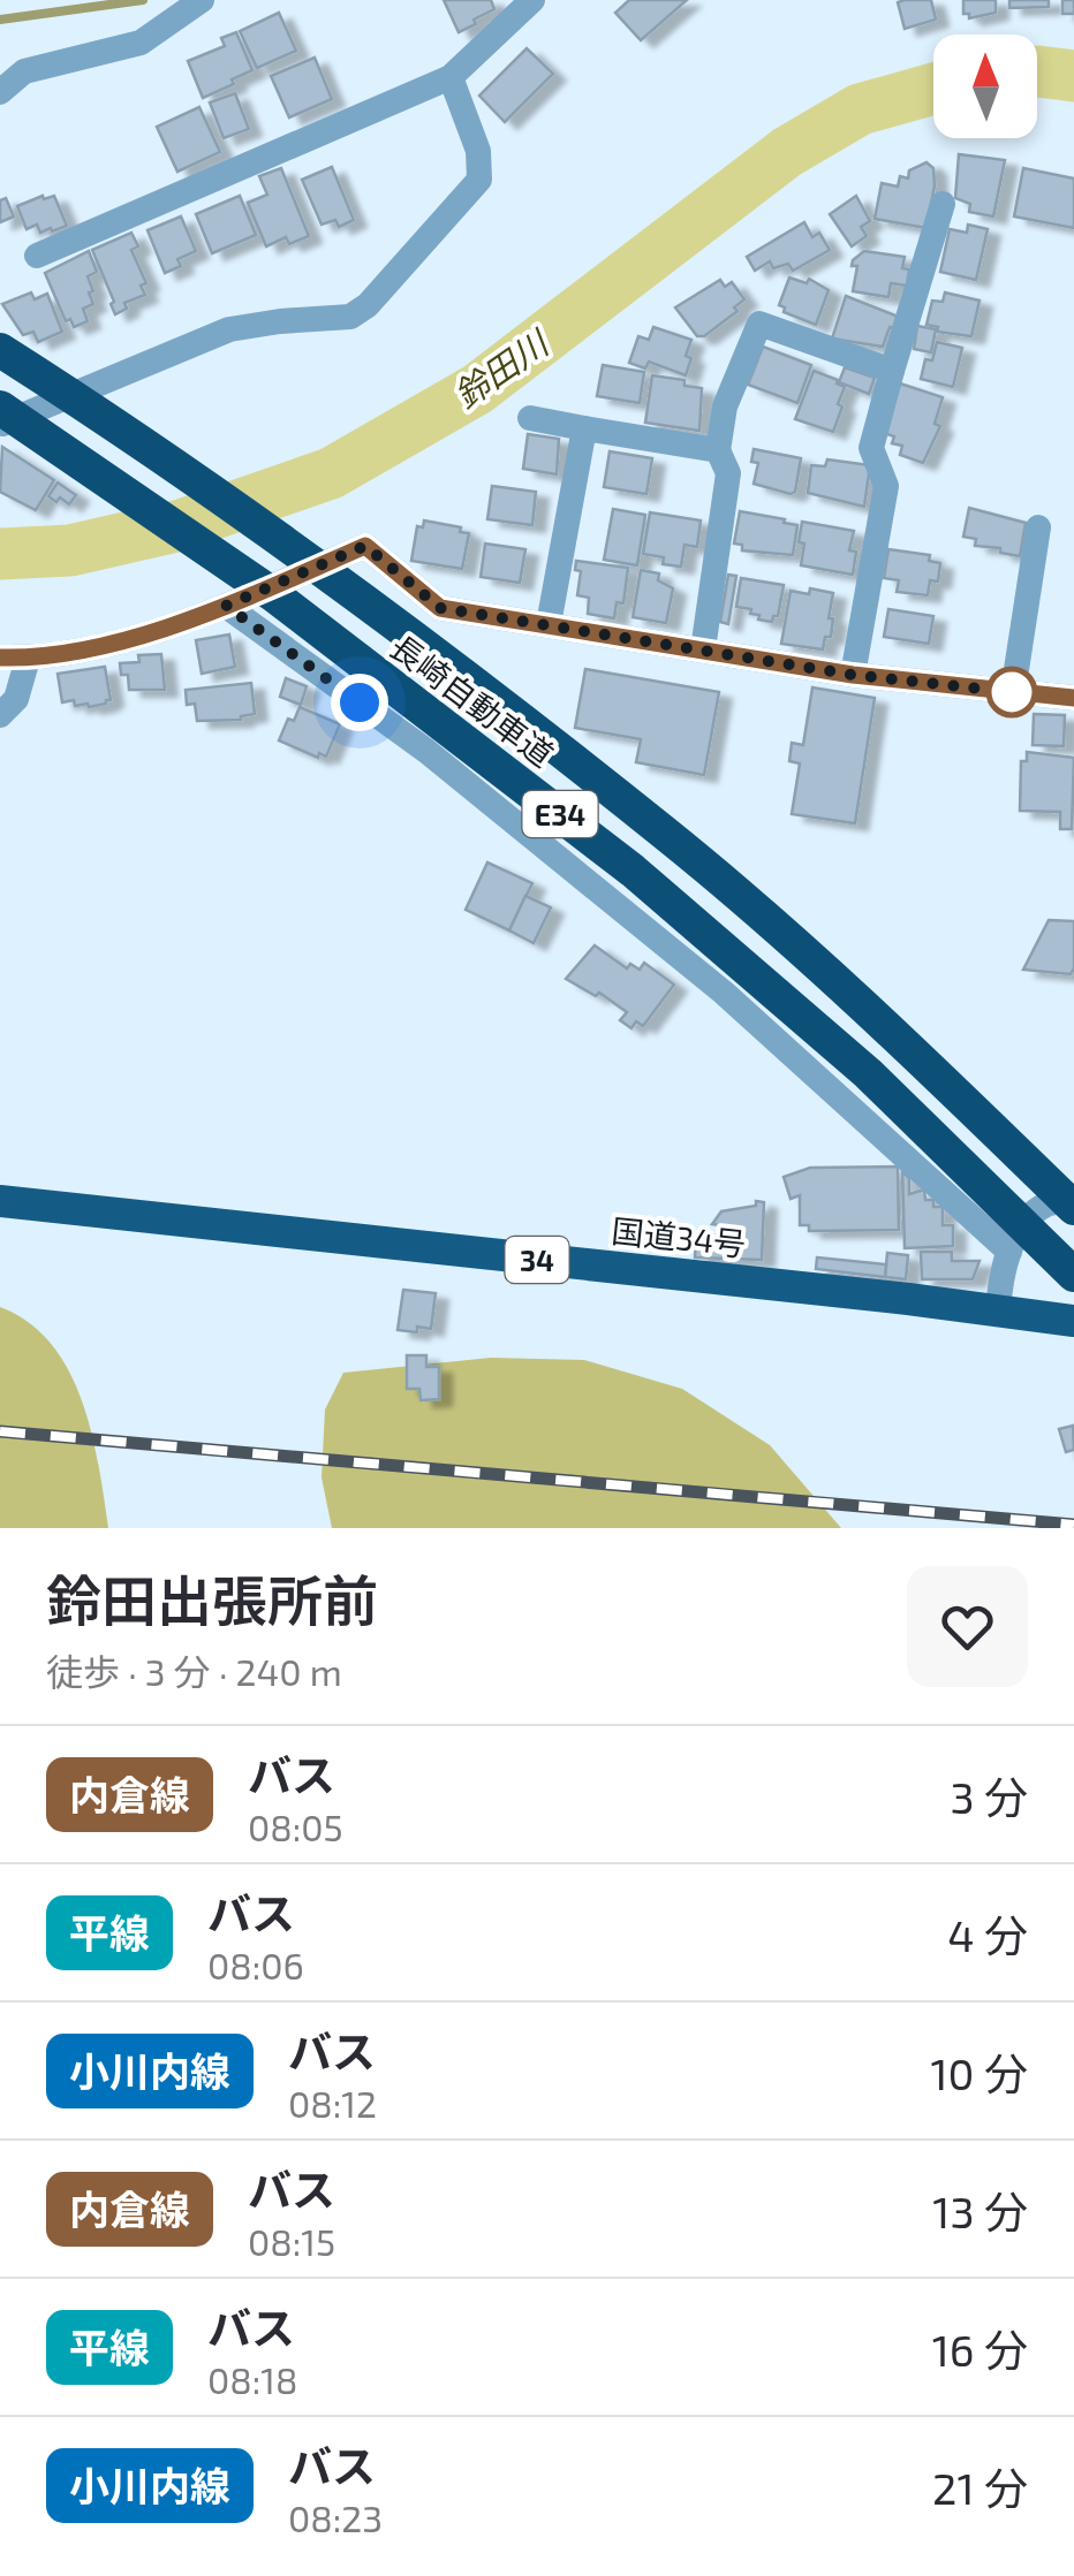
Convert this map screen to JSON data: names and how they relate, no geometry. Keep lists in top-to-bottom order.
{
  "streets": {
    "highway": [
      "長崎自動車道",
      "E34",
      "国道34号",
      "34"
    ]
  },
  "water": ["鈴田川"],
  "lines": ["bus line 内倉線"],
  "north": "top",
  "page": {
    "heading": ["鈴田出張所前", "徒歩 · 3 分 · 240 m"],
    "list": [
      {
        "mark": "内倉線",
        "name": "バス",
        "note": "08:05",
        "value": "3 分"
      },
      {
        "mark": "平線",
        "name": "バス",
        "note": "08:06",
        "value": "4 分"
      },
      {
        "mark": "小川内線",
        "name": "バス",
        "note": "08:12",
        "value": "10 分"
      },
      {
        "mark": "内倉線",
        "name": "バス",
        "note": "08:15",
        "value": "13 分"
      },
      {
        "mark": "平線",
        "name": "バス",
        "note": "08:18",
        "value": "16 分"
      },
      {
        "mark": "小川内線",
        "name": "バス",
        "note": "08:23",
        "value": "21 分"
      }
    ]
  }
}
